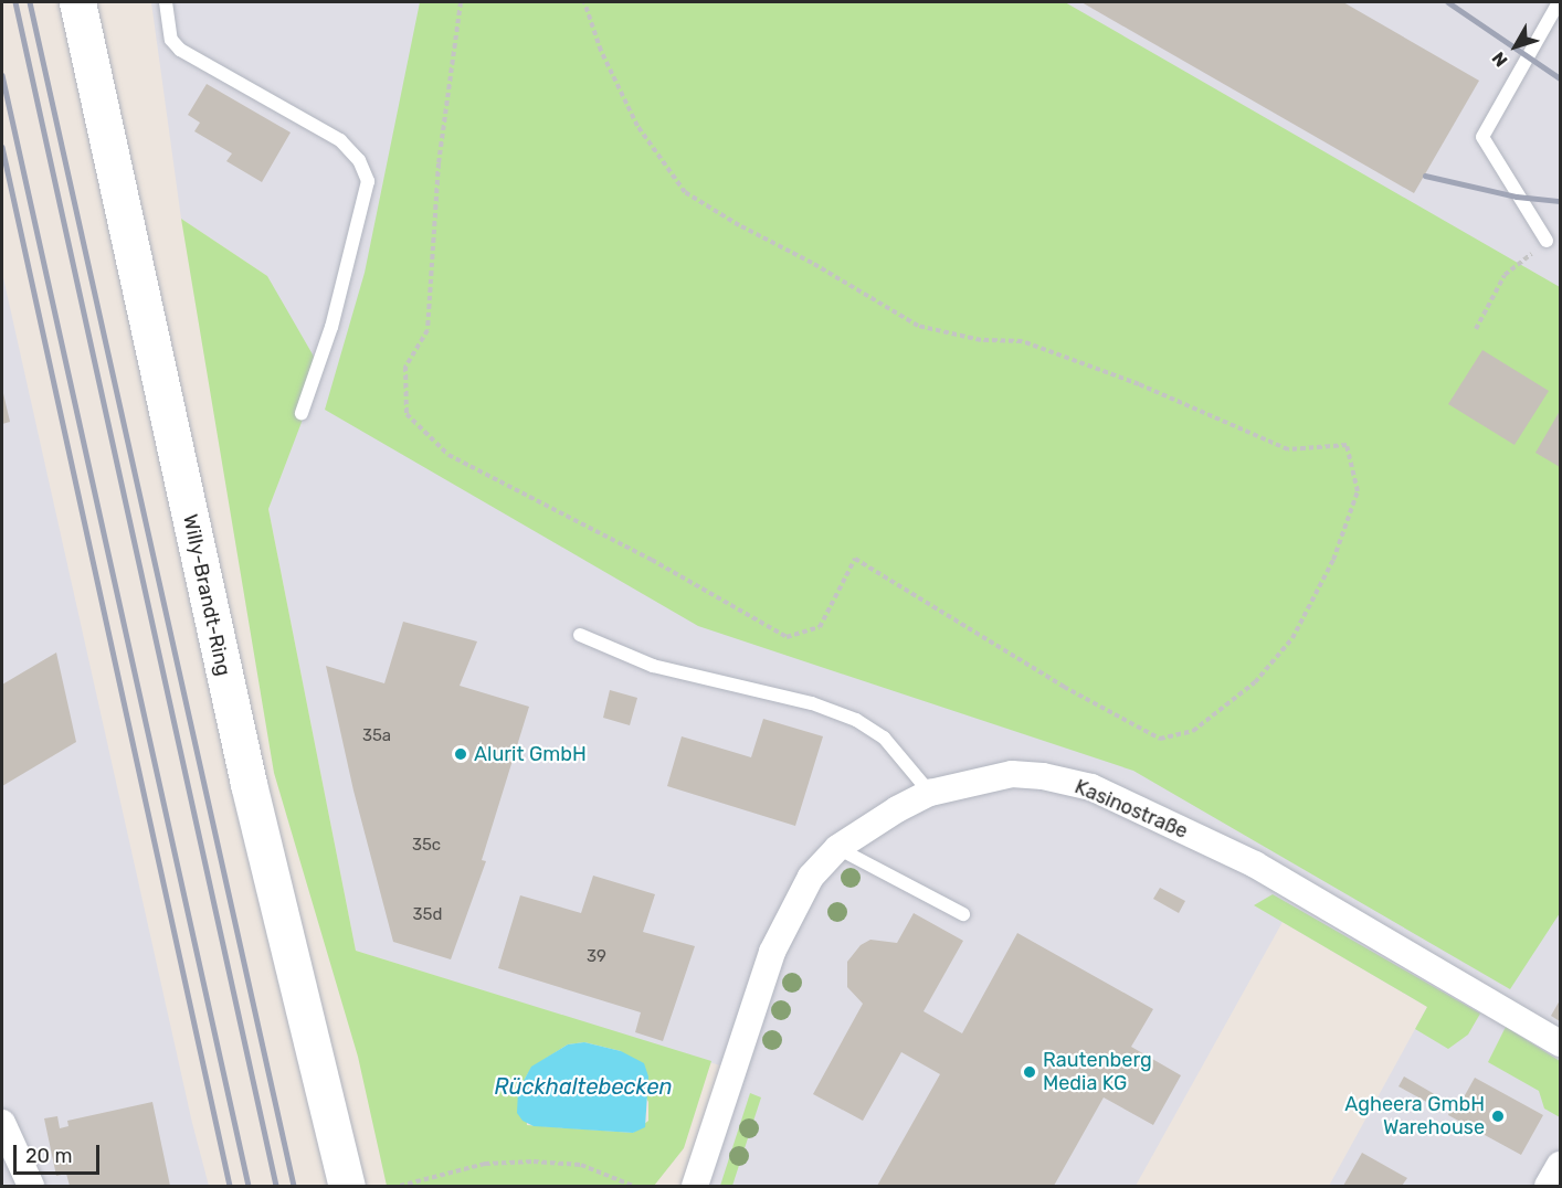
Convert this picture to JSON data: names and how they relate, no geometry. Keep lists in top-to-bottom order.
{
  "streets": {
    "main road": ["Willy-Brandt-Ring"],
    "street": ["Kasinostraße"]
  },
  "water": ["Rückhaltebecken"],
  "places": ["Alurit GmbH", "Rautenberg Media KG", "Agheera GmbH Warehouse"],
  "house_numbers": [
    "35a",
    "35c",
    "35d",
    "39"
  ],
  "scale_bar": "20 m",
  "north": "bottom left"
}
